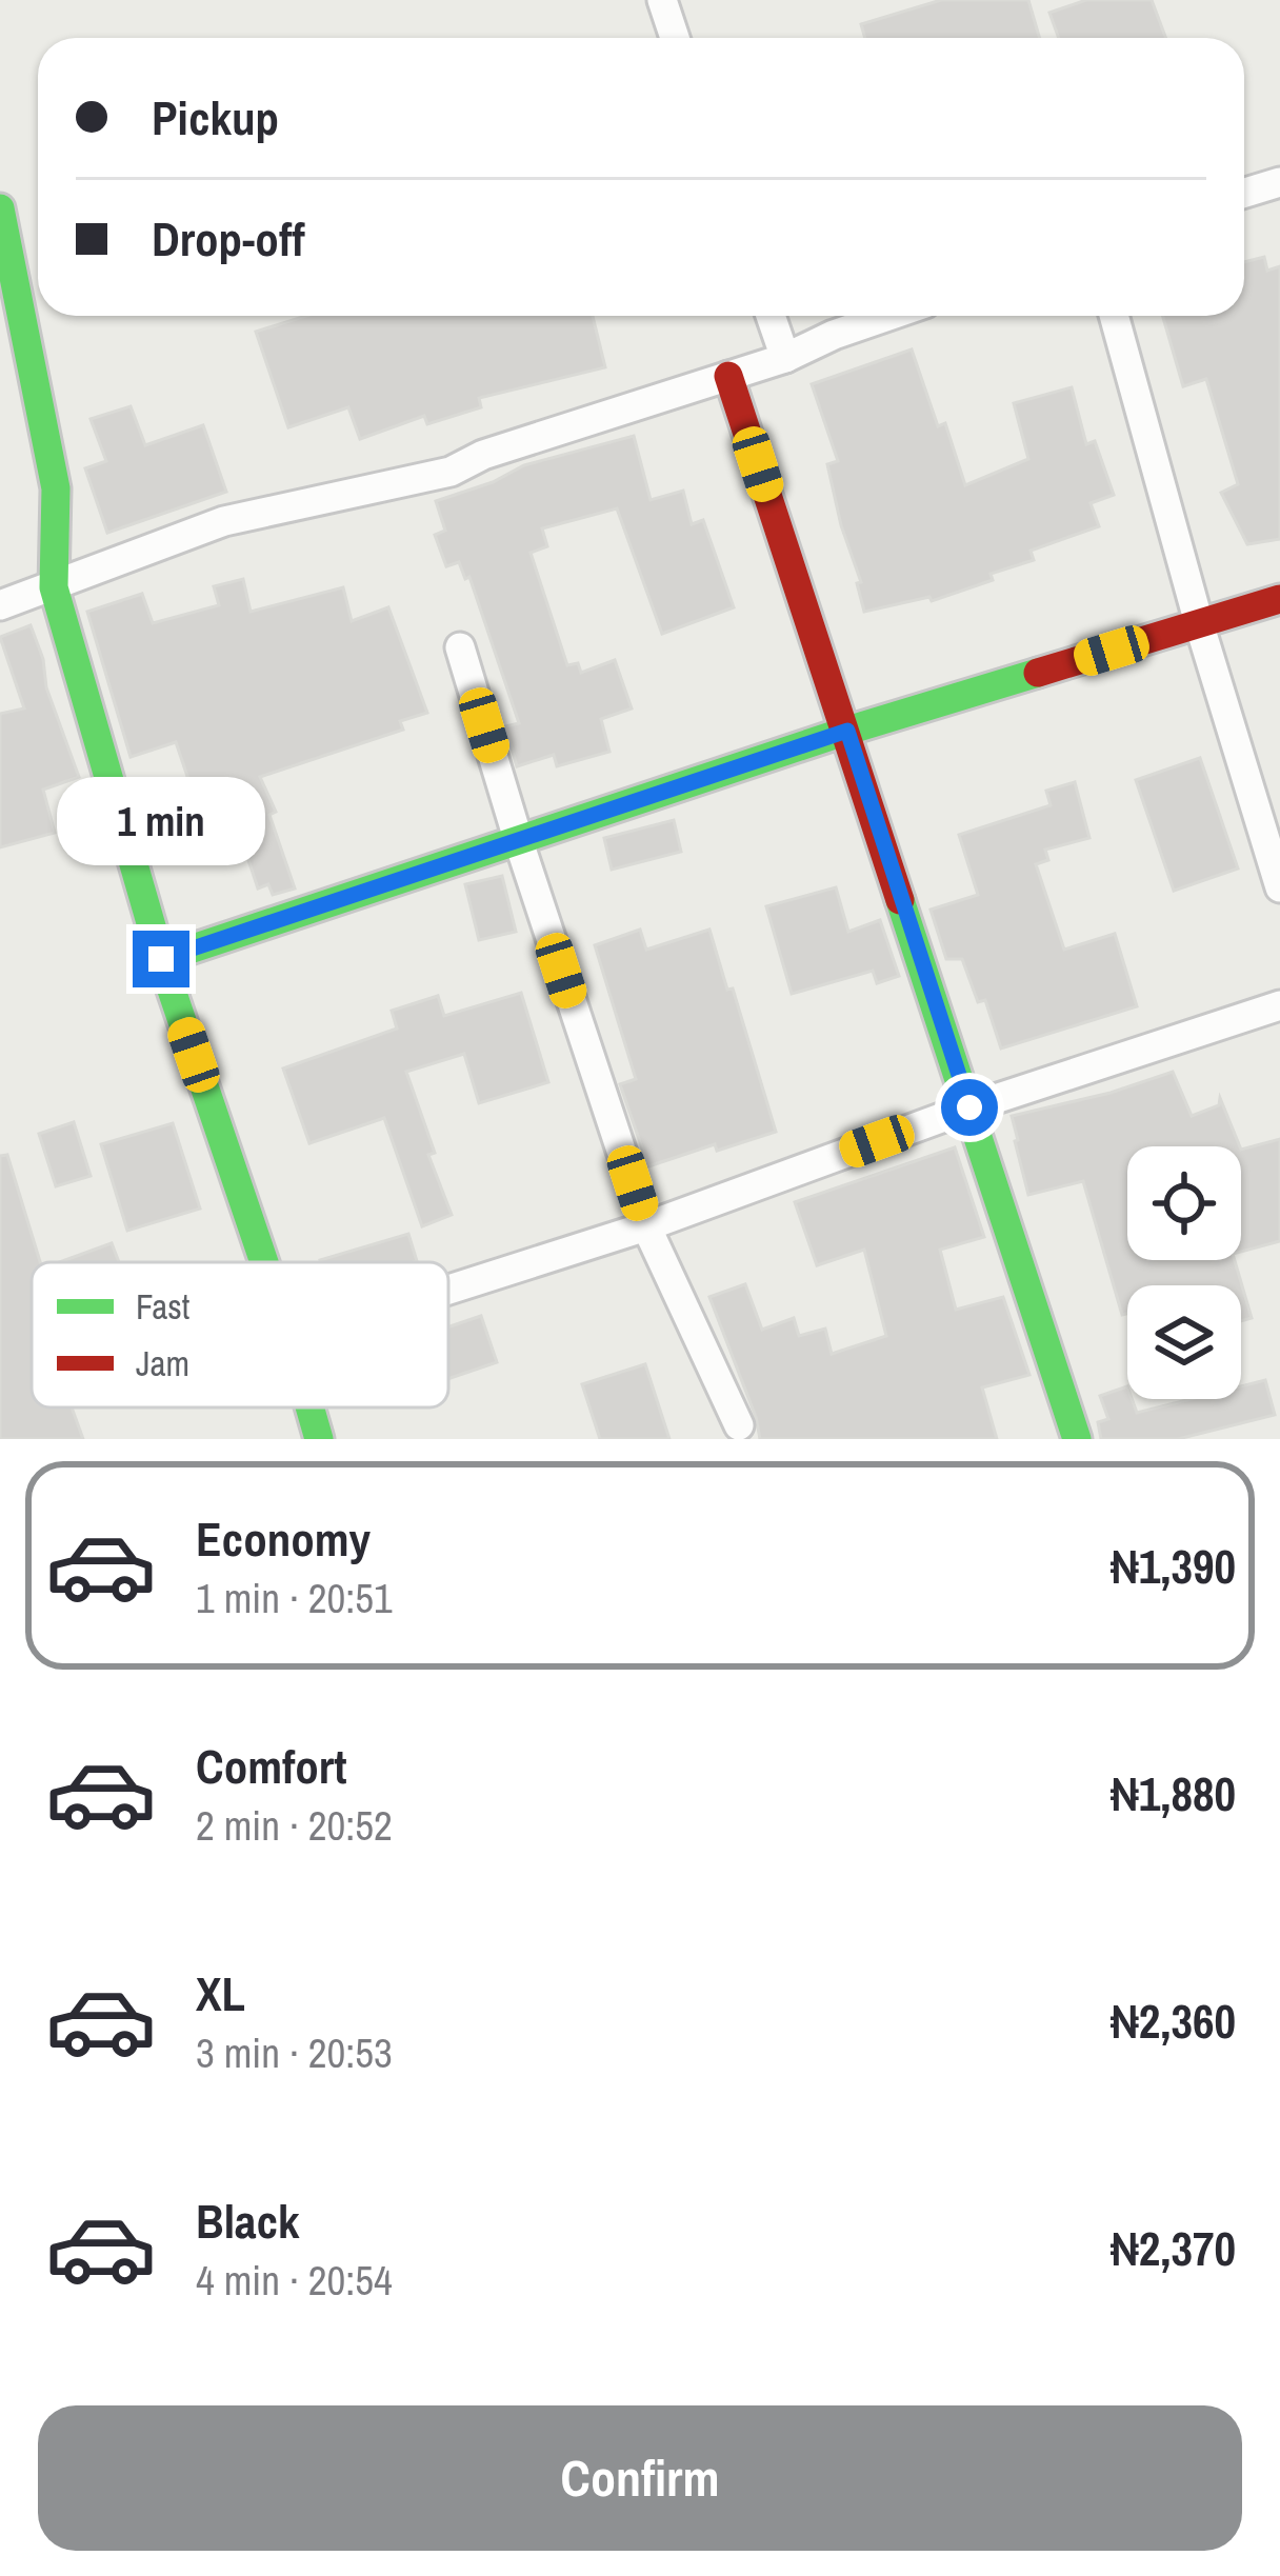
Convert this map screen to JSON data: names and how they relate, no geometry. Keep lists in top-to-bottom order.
{
  "legend": ["Fast", "Jam"],
  "page": {
    "banner": ["Pickup", "Drop-off"],
    "bubble": "1 min",
    "list": [
      {
        "name": "Economy",
        "note": "1 min · 20:51",
        "value": "₦1,390"
      },
      {
        "name": "Comfort",
        "note": "2 min · 20:52",
        "value": "₦1,880"
      },
      {
        "name": "XL",
        "note": "3 min · 20:53",
        "value": "₦2,360"
      },
      {
        "name": "Black",
        "note": "4 min · 20:54",
        "value": "₦2,370"
      }
    ],
    "buttons": "Confirm"
  }
}
